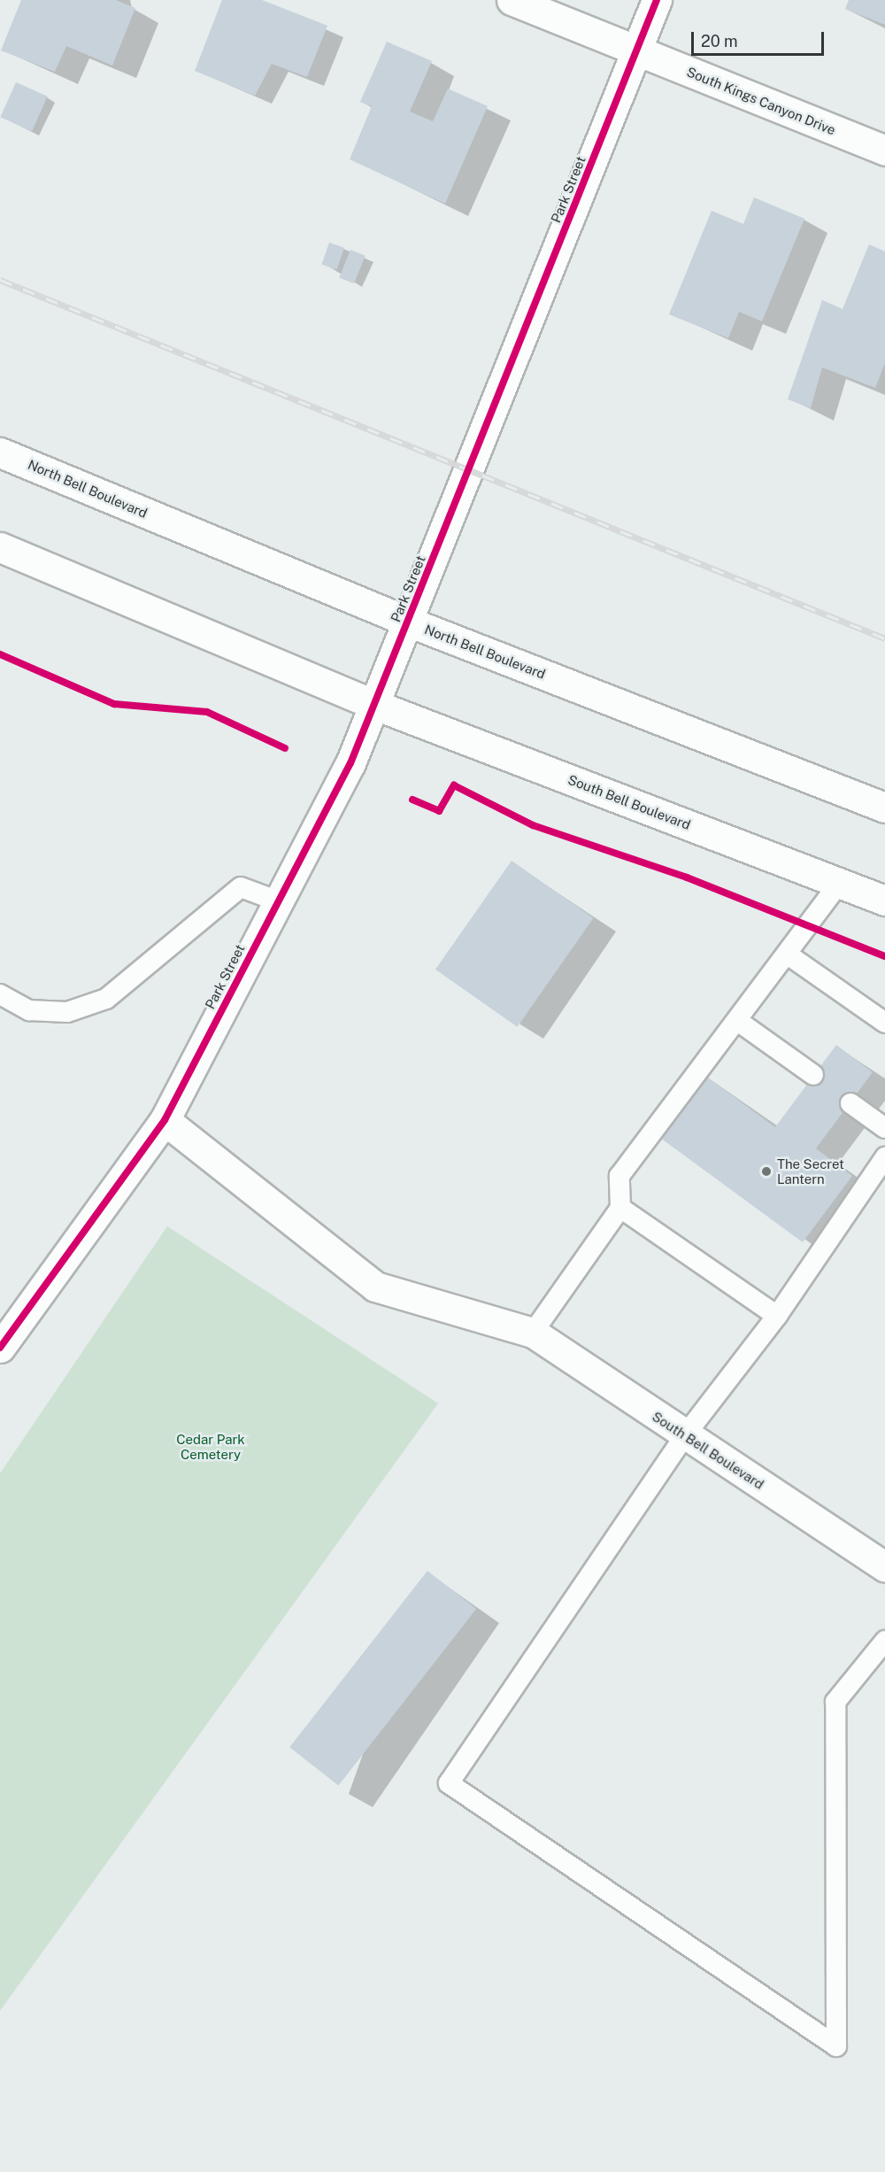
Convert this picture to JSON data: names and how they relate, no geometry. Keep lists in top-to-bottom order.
{
  "streets": {
    "street": [
      "South Kings Canyon Drive",
      "Park Street",
      "North Bell Boulevard",
      "South Bell Boulevard"
    ]
  },
  "crossings": [
    ["South Kings Canyon Drive", "Park Street"],
    ["Park Street", "North Bell Boulevard"],
    ["Park Street", "South Bell Boulevard"]
  ],
  "parks": ["Cedar Park Cemetery"],
  "places": ["The Secret Lantern"],
  "scale_bar": "20 m"
}
